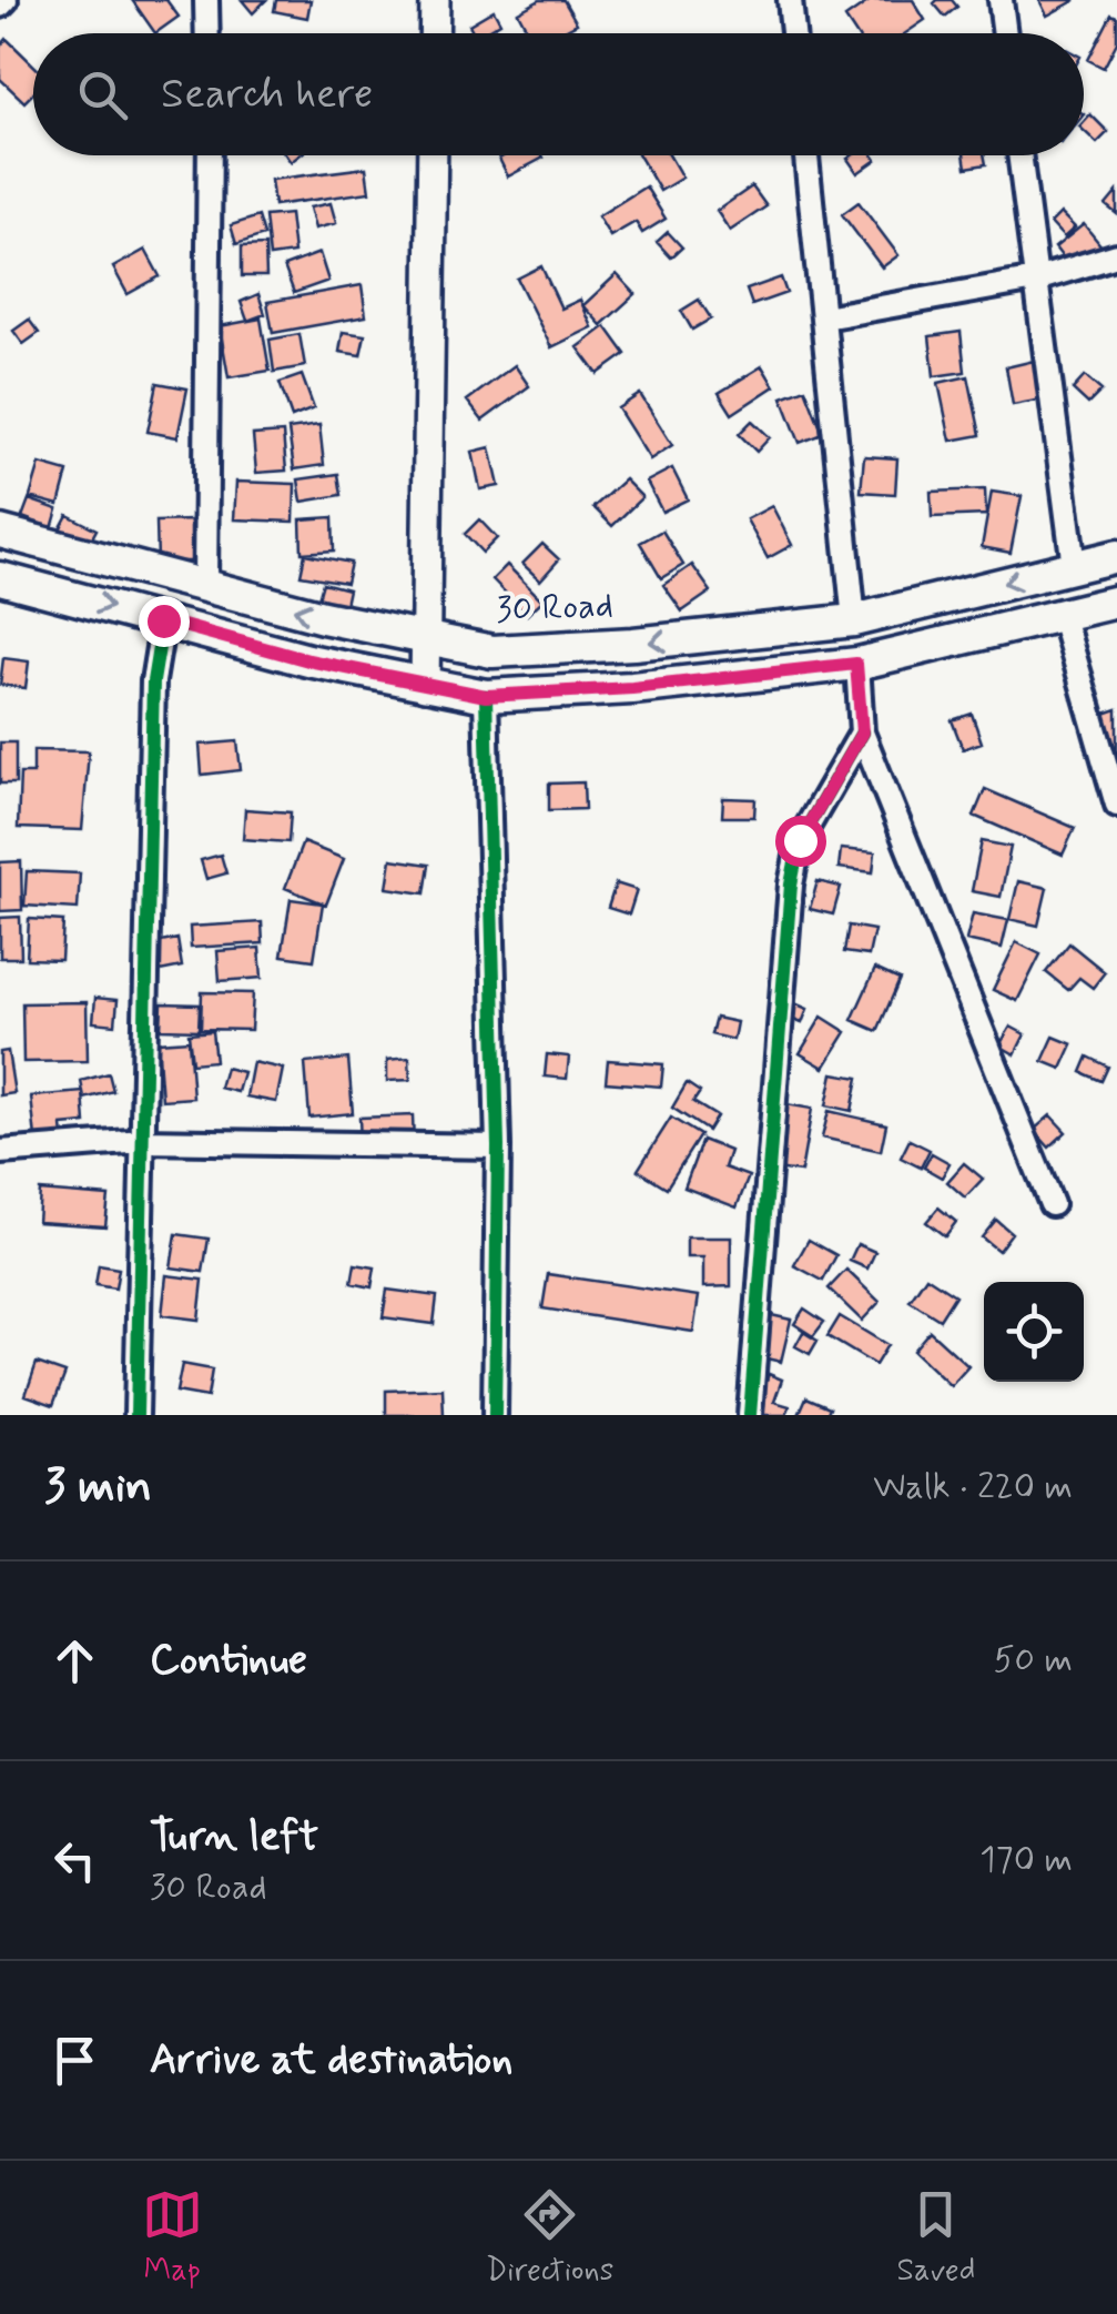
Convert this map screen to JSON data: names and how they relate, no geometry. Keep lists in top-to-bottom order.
{
  "streets": {
    "main road": ["30 Road"]
  },
  "page": {
    "search": "Search here",
    "heading": ["3 min", "Walk · 220 m"],
    "list": [
      ["Continue", "50 m"],
      ["Turn left", "30 Road", "170 m"],
      "Arrive at destination"
    ],
    "nav": ["Map", "Directions", "Saved"]
  }
}
